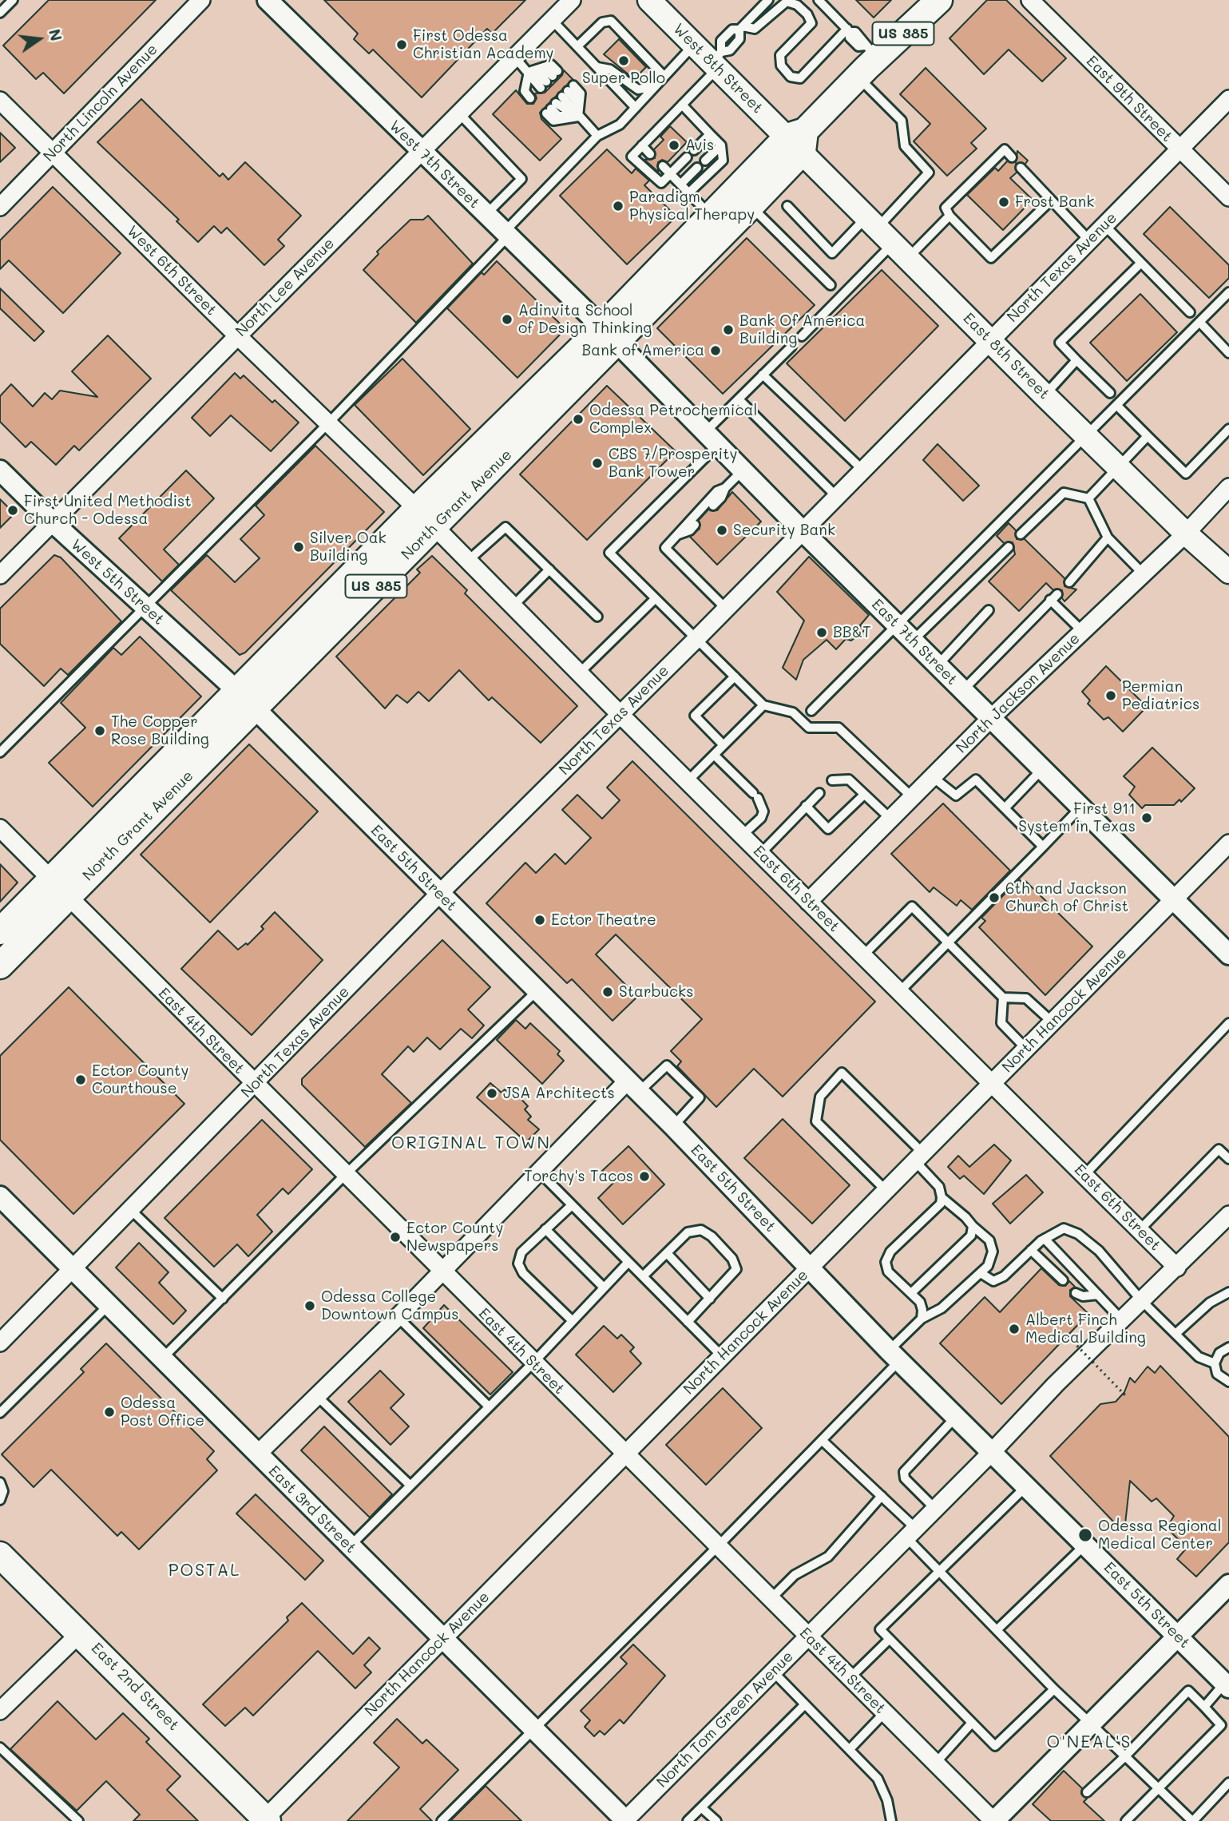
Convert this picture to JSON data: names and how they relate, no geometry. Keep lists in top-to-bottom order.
{
  "streets": {
    "main road": [
      "US 385",
      "West 8th Street",
      "East 8th Street",
      "North Grant Avenue",
      "East 2nd Street"
    ],
    "street": [
      "East 9th Street",
      "North Lincoln Avenue",
      "West 7th Street",
      "North Texas Avenue",
      "West 6th Street",
      "North Lee Avenue",
      "West 5th Street",
      "East 7th Street",
      "North Jackson Avenue",
      "East 5th Street",
      "East 6th Street",
      "North Hancock Avenue",
      "East 4th Street",
      "East 3rd Street",
      "North Tom Green Avenue"
    ]
  },
  "crossings": [
    ["West 8th Street", "East 8th Street"],
    ["West 8th Street", "North Grant Avenue"],
    ["East 9th Street", "North Texas Avenue"],
    ["North Lincoln Avenue", "West 6th Street"],
    ["West 7th Street", "North Lee Avenue"],
    ["West 7th Street", "North Grant Avenue"],
    ["West 7th Street", "East 7th Street"],
    ["North Texas Avenue", "East 8th Street"],
    ["North Texas Avenue", "East 7th Street"],
    ["North Texas Avenue", "East 5th Street"],
    ["North Texas Avenue", "East 6th Street"],
    ["North Texas Avenue", "East 4th Street"],
    ["North Texas Avenue", "East 3rd Street"],
    ["West 6th Street", "North Lee Avenue"],
    ["West 6th Street", "North Grant Avenue"],
    ["West 6th Street", "East 6th Street"],
    ["North Lee Avenue", "West 5th Street"],
    ["East 8th Street", "North Grant Avenue"],
    ["East 8th Street", "North Jackson Avenue"],
    ["North Grant Avenue", "West 5th Street"],
    ["North Grant Avenue", "East 7th Street"],
    ["North Grant Avenue", "East 5th Street"],
    ["North Grant Avenue", "East 6th Street"],
    ["North Grant Avenue", "East 4th Street"],
    ["West 5th Street", "East 5th Street"],
    ["East 7th Street", "North Jackson Avenue"],
    ["East 7th Street", "North Hancock Avenue"],
    ["North Jackson Avenue", "East 6th Street"],
    ["East 5th Street", "North Hancock Avenue"],
    ["East 5th Street", "North Tom Green Avenue"],
    ["East 6th Street", "North Hancock Avenue"],
    ["East 6th Street", "North Tom Green Avenue"],
    ["North Hancock Avenue", "East 4th Street"],
    ["North Hancock Avenue", "East 3rd Street"],
    ["North Hancock Avenue", "East 2nd Street"],
    ["East 4th Street", "North Tom Green Avenue"],
    ["East 3rd Street", "North Tom Green Avenue"]
  ],
  "districts": ["ORIGINAL TOWN", "POSTAL", "O'NEAL'S"],
  "places": [
    "First Odessa Christian Academy",
    "Super Pollo",
    "Avis",
    "Frost Bank",
    "Paradigm Physical Therapy",
    "Adinvita School of Design Thinking",
    "Bank Of America Building",
    "Bank of America",
    "Odessa Petrochemical Complex",
    "CBS 7/Prosperity Bank Tower",
    "First United Methodist Church - Odessa",
    "Security Bank",
    "Silver Oak Building",
    "BB&T",
    "Permian Pediatrics",
    "The Copper Rose Building",
    "First 911 System in Texas",
    "6th and Jackson Church of Christ",
    "Ector Theatre",
    "Starbucks",
    "Ector County Courthouse",
    "JSA Architects",
    "Torchy's Tacos",
    "Ector County Newspapers",
    "Odessa College Downtown Campus",
    "Albert Finch Medical Building",
    "Odessa Post Office",
    "Odessa Regional Medical Center"
  ],
  "north": "right"
}
